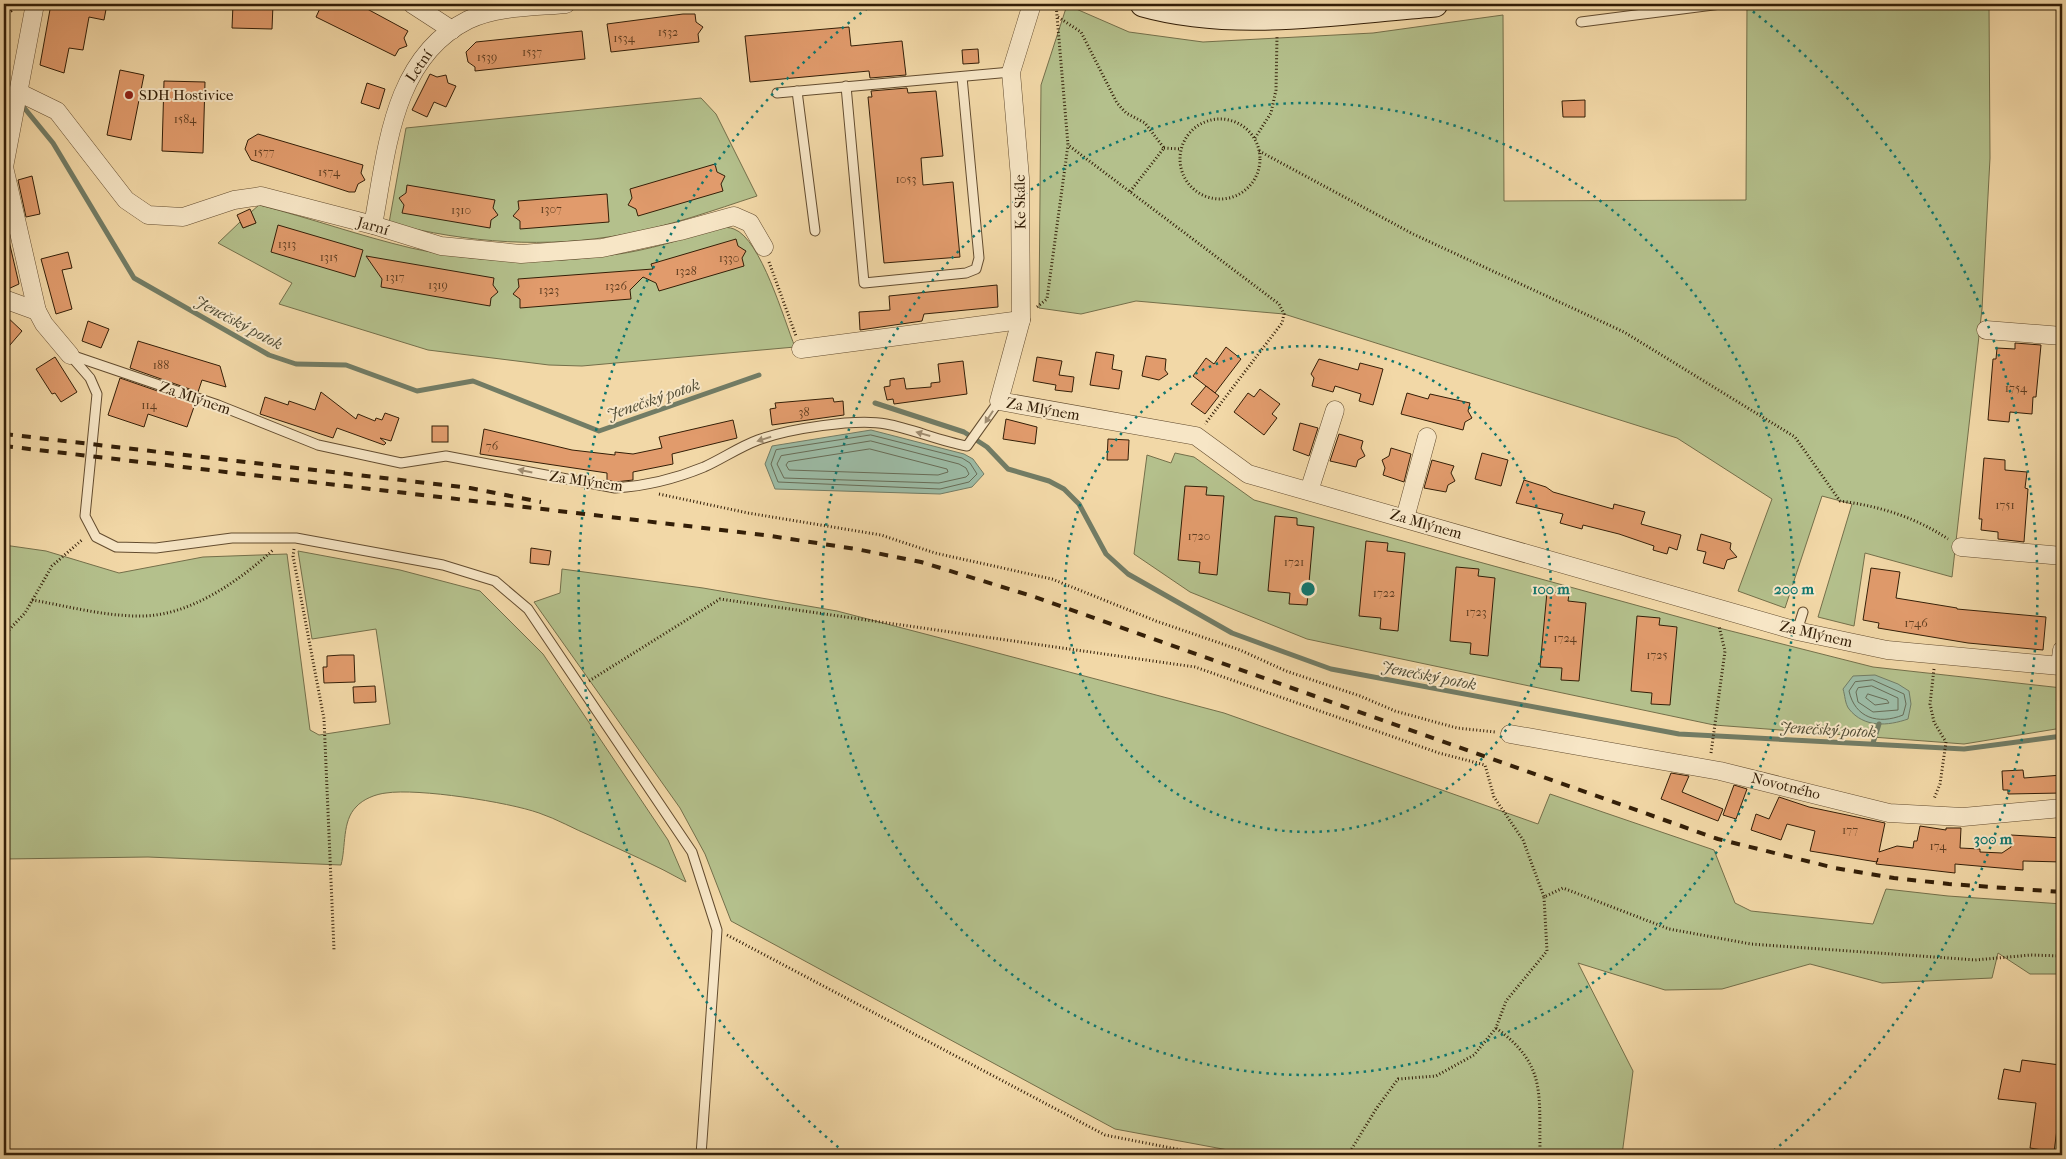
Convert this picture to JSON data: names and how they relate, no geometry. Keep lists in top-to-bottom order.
{
  "streets": {
    "street": [
      "Letní",
      "Ke Skále",
      "Jarní",
      "Za Mlýnem",
      "Novotného"
    ]
  },
  "crossings": [
    ["Letní", "Jarní"],
    ["Ke Skále", "Za Mlýnem"]
  ],
  "one_way": ["Za Mlýnem"],
  "water": ["Jenečský potok"],
  "places": ["SDH Hostivice"],
  "house_numbers": [
    "1532",
    "1534",
    "1537",
    "1539",
    "1584",
    "1577",
    "1574",
    "1053",
    "1307",
    "1310",
    "1313",
    "1315",
    "1330",
    "1328",
    "1317",
    "1319",
    "1326",
    "1323",
    "188",
    "1754",
    "114",
    "38",
    "76",
    "1751",
    "1720",
    "1721",
    "1722",
    "1723",
    "1746",
    "1724",
    "1725",
    "177",
    "174"
  ],
  "rings": ["100 m", "200 m", "300 m"]
}
